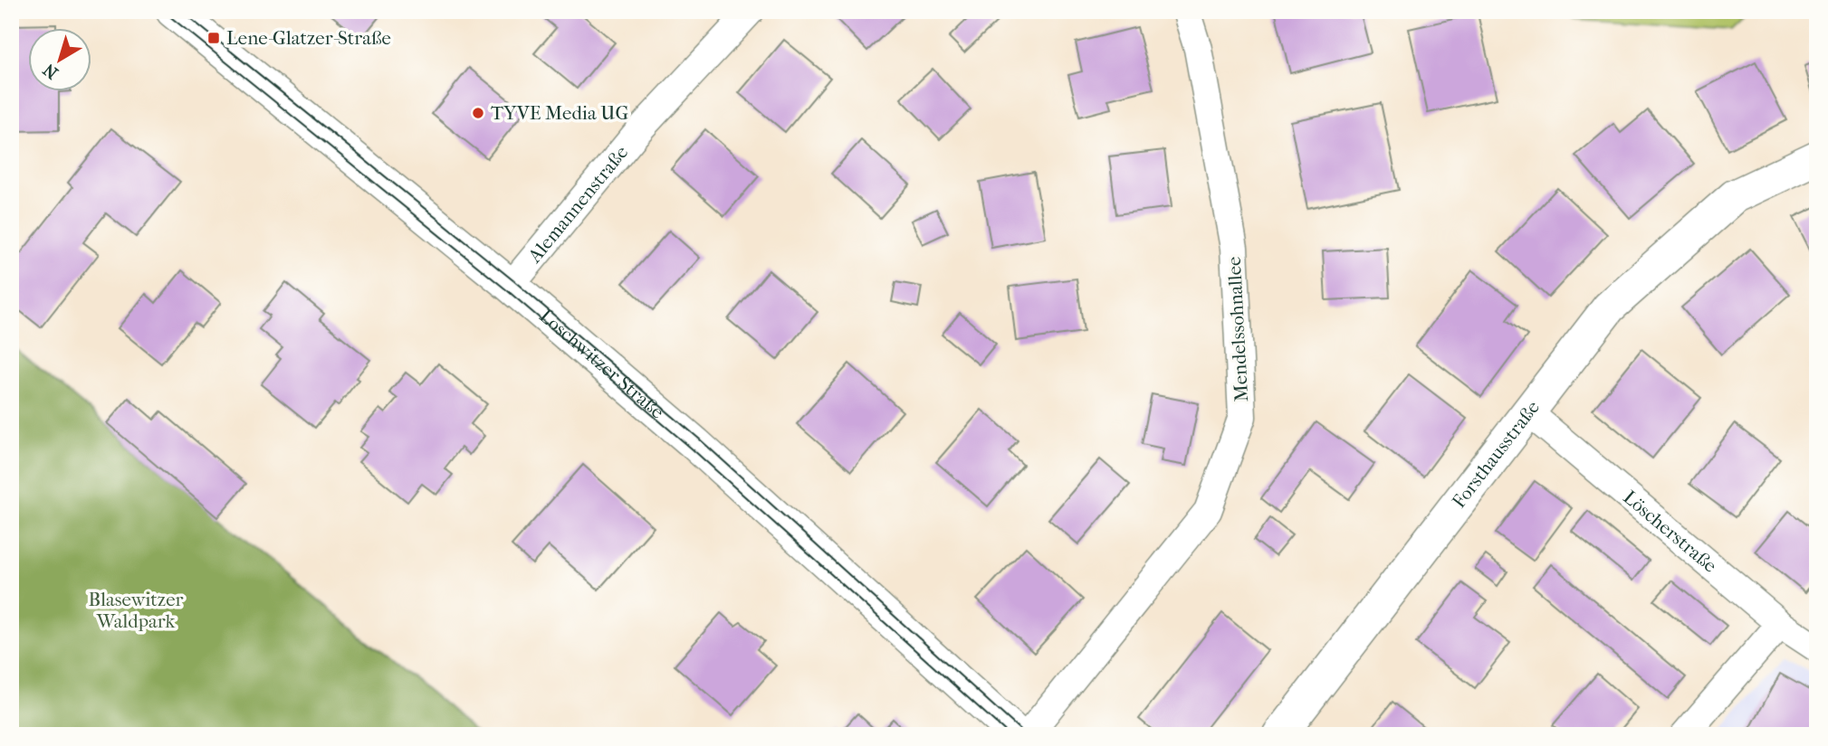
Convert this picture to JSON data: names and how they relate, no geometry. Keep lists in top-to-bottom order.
{
  "streets": {
    "street": [
      "Alemannenstraße",
      "Mendelssohnallee",
      "Loschwitzer Straße",
      "Forsthausstraße",
      "Löscherstraße"
    ]
  },
  "crossings": [
    ["Alemannenstraße", "Loschwitzer Straße"],
    ["Forsthausstraße", "Löscherstraße"]
  ],
  "parks": ["Blasewitzer Waldpark"],
  "places": {
    "transit": ["Lene-Glatzer-Straße"],
    "other": ["TYVE Media UG"]
  },
  "north": "bottom left"
}
